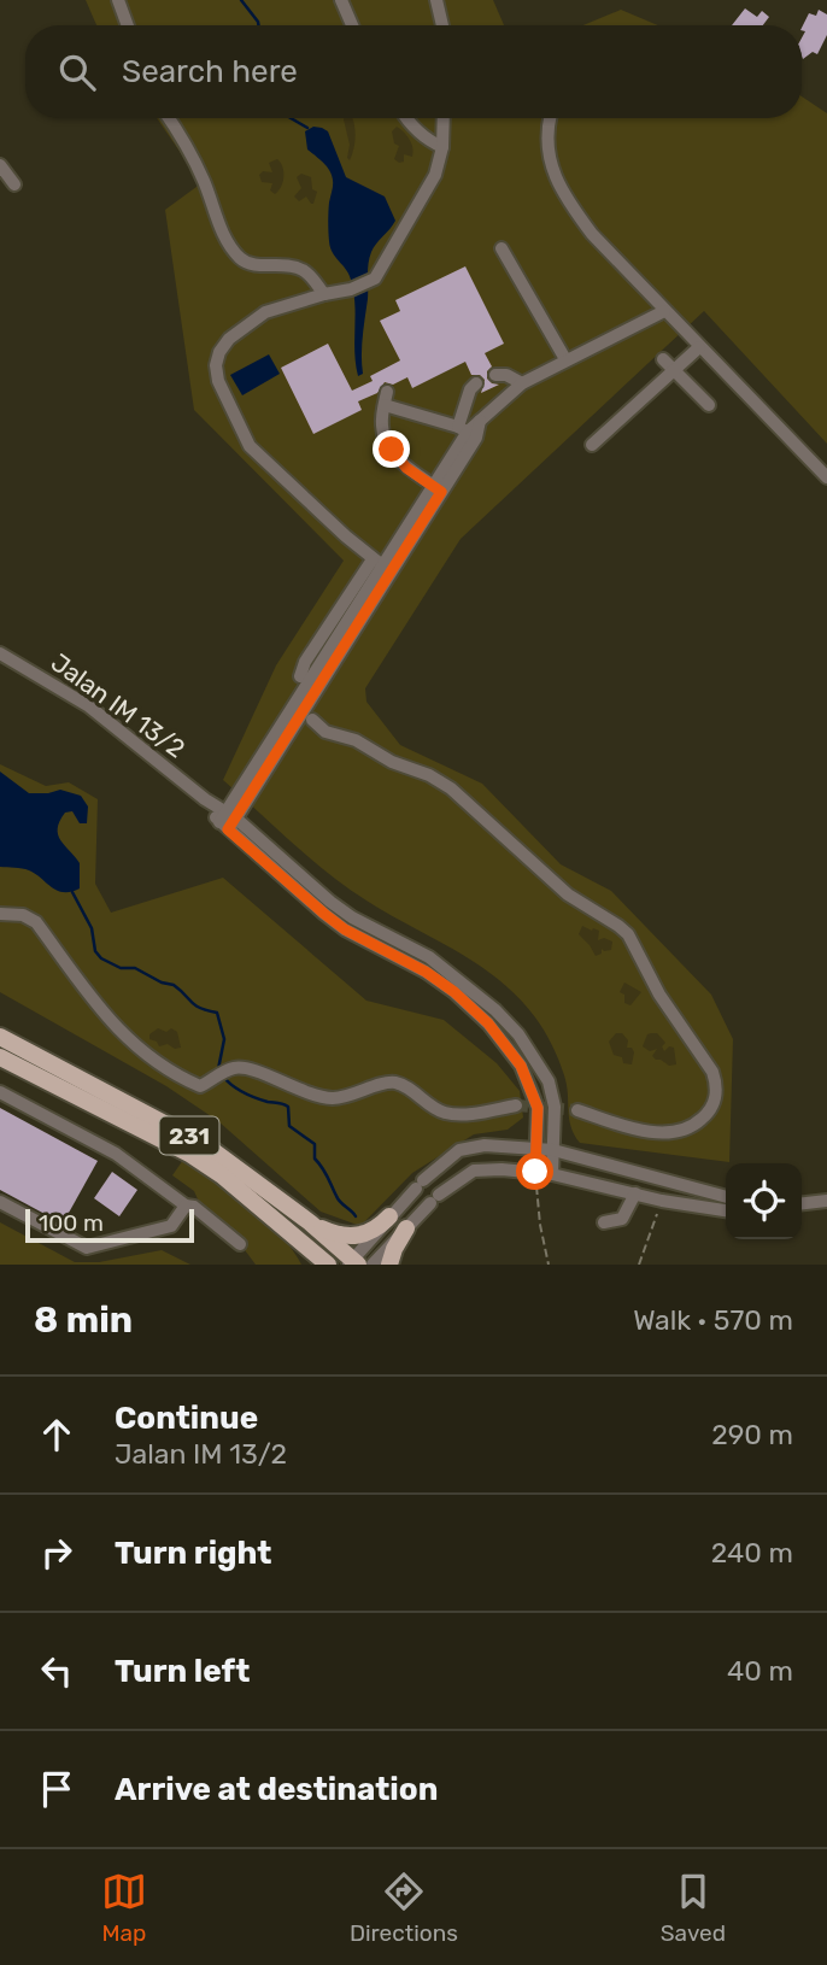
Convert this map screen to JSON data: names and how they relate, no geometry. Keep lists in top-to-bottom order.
{
  "streets": {
    "main road": ["231"],
    "street": ["Jalan IM 13/2"]
  },
  "scale_bar": "100 m",
  "page": {
    "search": "Search here",
    "scale": "100 m",
    "heading": ["8 min", "Walk · 570 m"],
    "list": [
      ["Continue", "Jalan IM 13/2", "290 m"],
      ["Turn right", "240 m"],
      ["Turn left", "40 m"],
      "Arrive at destination"
    ],
    "nav": ["Map", "Directions", "Saved"]
  }
}
